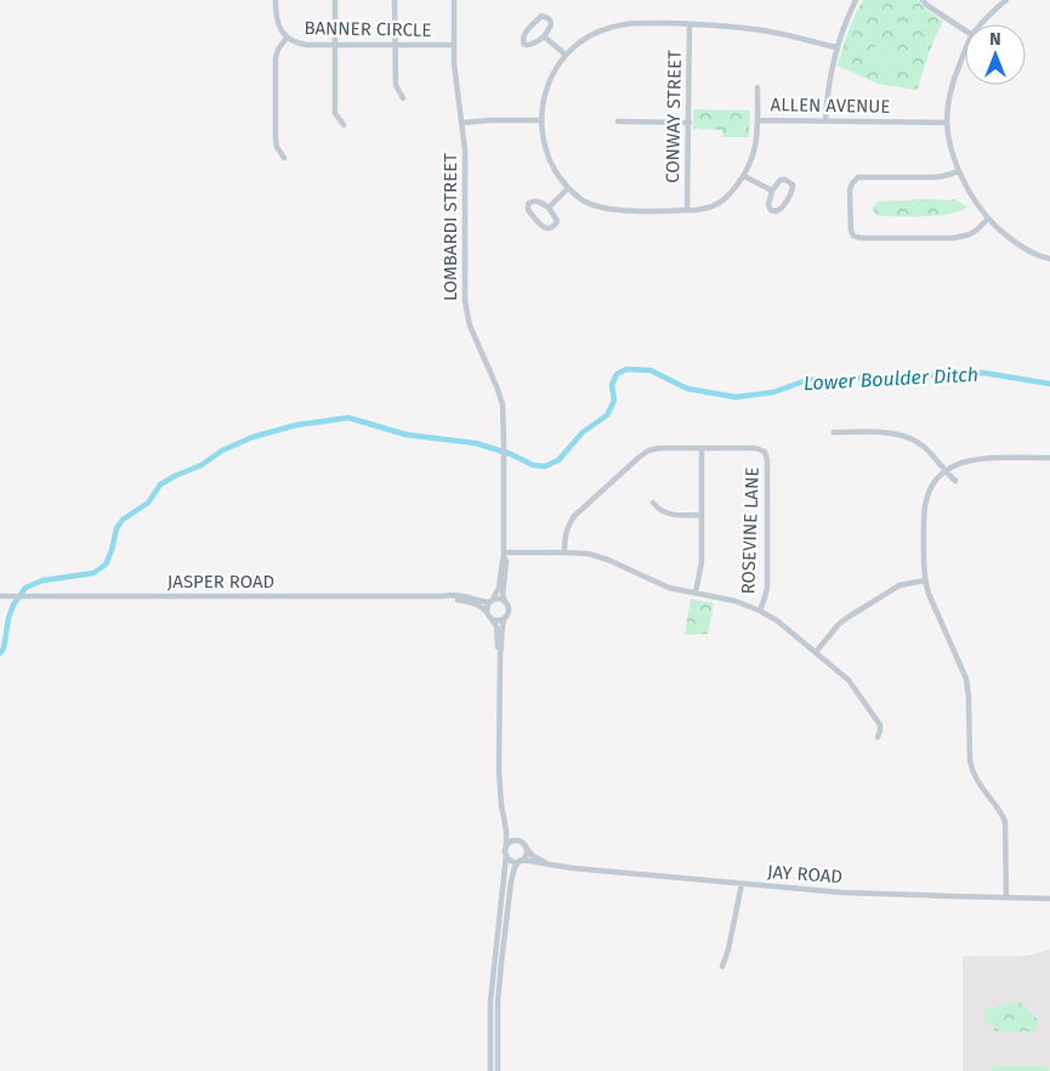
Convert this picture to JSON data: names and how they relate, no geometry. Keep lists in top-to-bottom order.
{
  "streets": {
    "street": [
      "BANNER CIRCLE",
      "ALLEN AVENUE",
      "CONWAY STREET",
      "LOMBARDI STREET",
      "ROSEVINE LANE",
      "JASPER ROAD",
      "JAY ROAD"
    ]
  },
  "crossings": [
    ["BANNER CIRCLE", "LOMBARDI STREET"],
    ["ALLEN AVENUE", "CONWAY STREET"],
    ["LOMBARDI STREET", "JASPER ROAD"]
  ],
  "water": ["Lower Boulder Ditch"],
  "north": "top"
}
